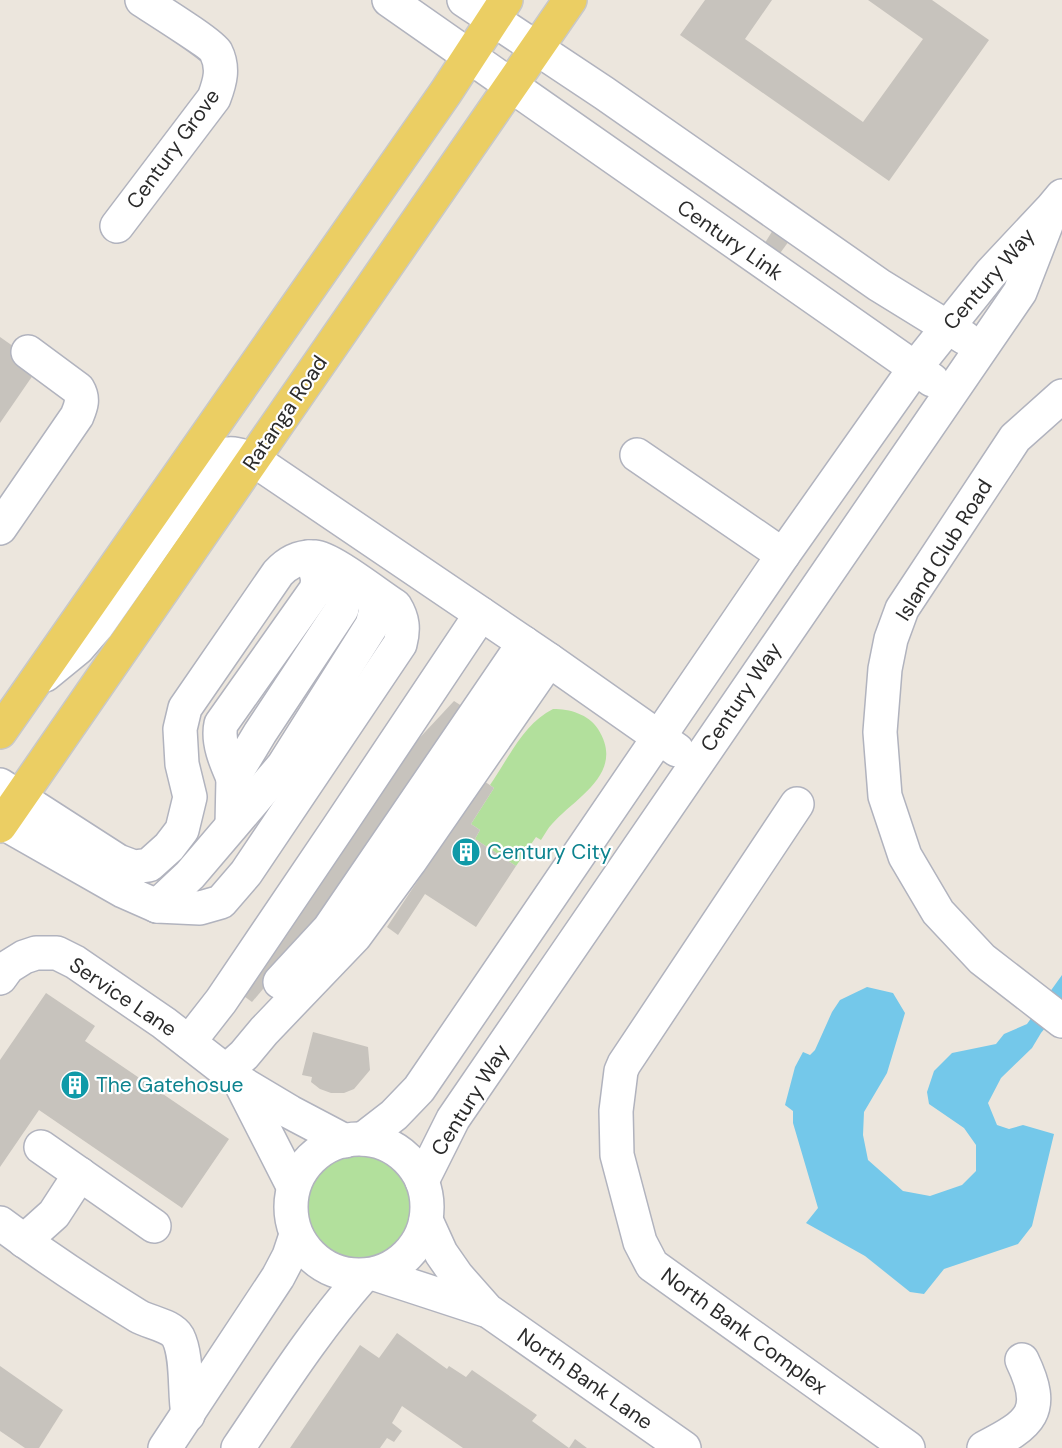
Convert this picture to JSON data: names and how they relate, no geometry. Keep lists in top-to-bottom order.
{
  "streets": {
    "main road": ["Ratanga Road"],
    "street": [
      "Century Grove",
      "Century Link",
      "Century Way",
      "Island Club Road",
      "Service Lane",
      "North Bank Complex",
      "North Bank Lane"
    ]
  },
  "crossings": [
    ["Century Link", "Century Way"],
    ["Century Link", "Ratanga Road"],
    ["Century Way", "Service Lane"],
    ["Century Way", "North Bank Lane"],
    ["Service Lane", "North Bank Lane"]
  ],
  "places": {
    "building": ["Century City", "The Gatehosue"]
  }
}
